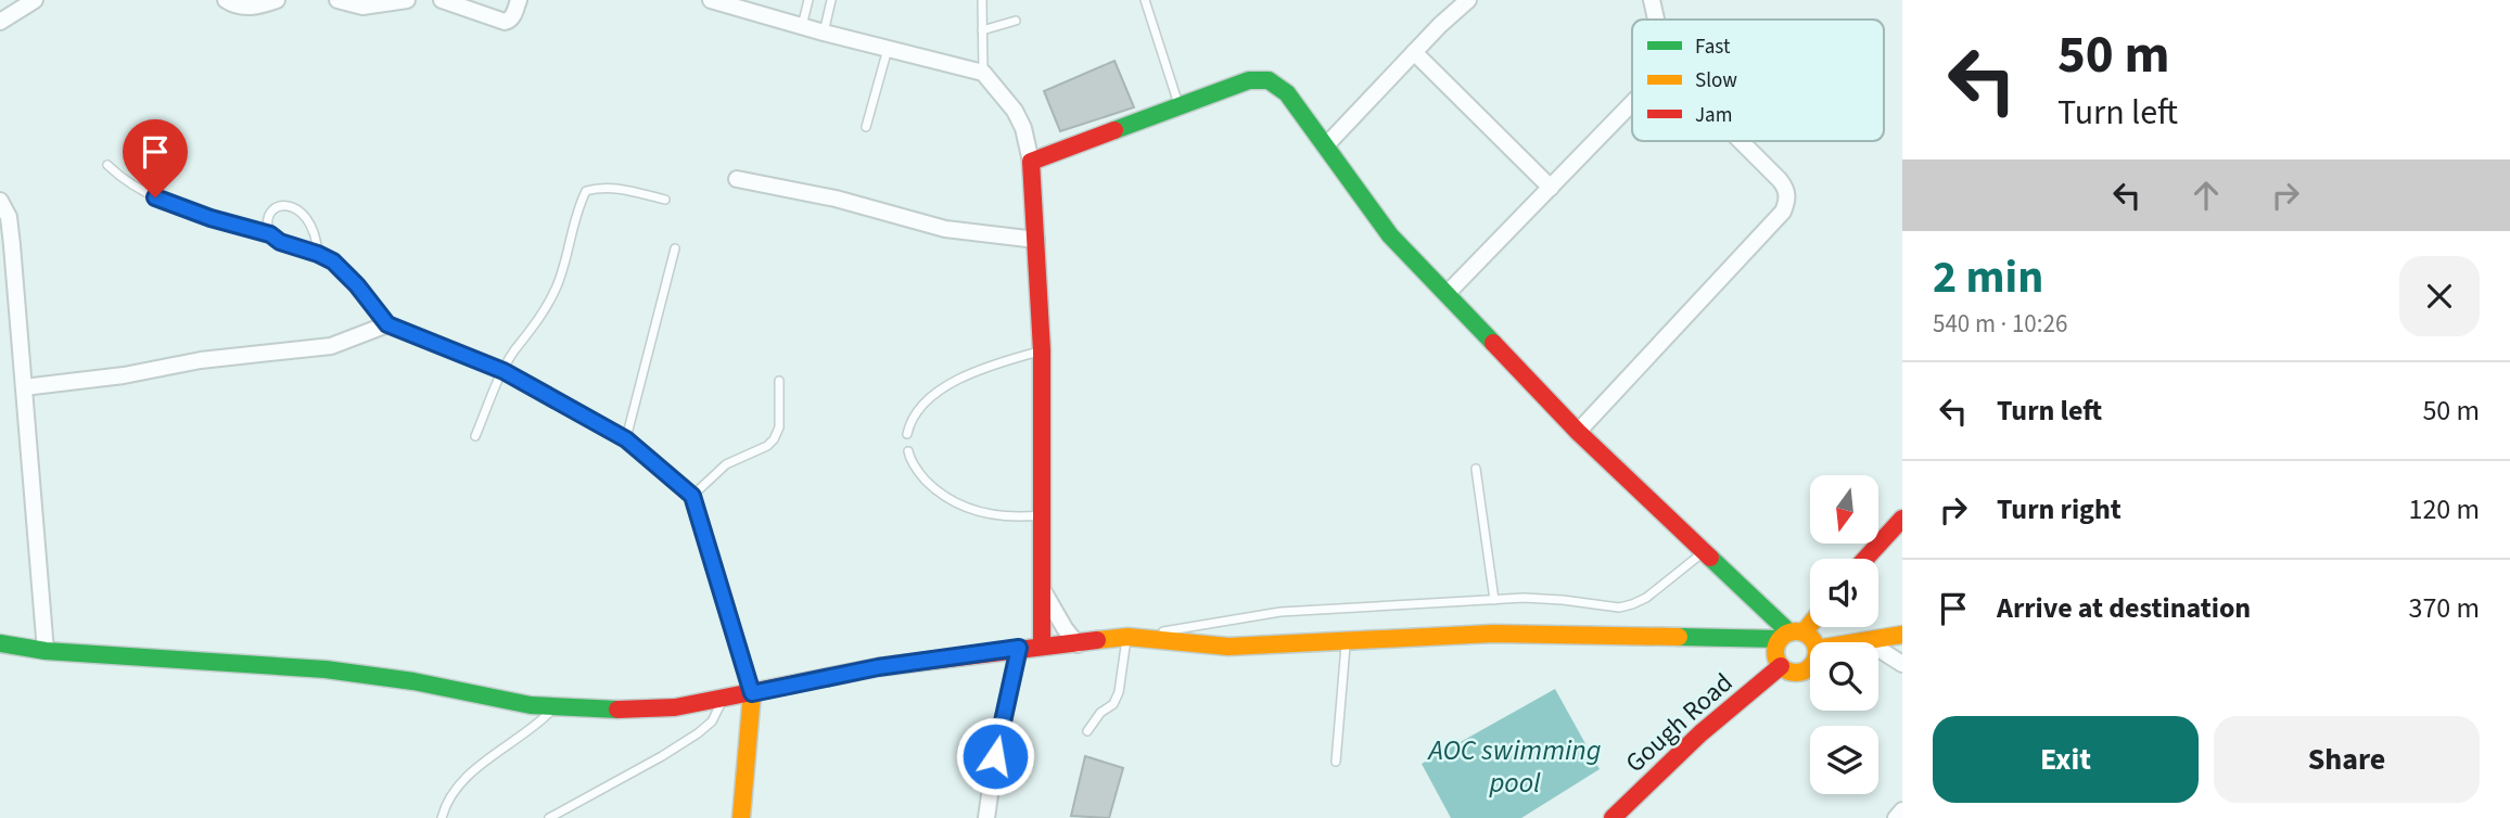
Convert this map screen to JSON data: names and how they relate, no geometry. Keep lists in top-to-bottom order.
{
  "streets": {
    "street": ["Gough Road"]
  },
  "water": ["AOC swimming pool"],
  "legend": ["Fast", "Slow", "Jam"],
  "north": "bottom",
  "page": {
    "turn": ["50 m", "Turn left"],
    "heading": ["2 min", "540 m · 10:26"],
    "list": [
      {
        "name": "Turn left",
        "value": "50 m"
      },
      {
        "name": "Turn right",
        "value": "120 m"
      },
      {
        "name": "Arrive at destination",
        "value": "370 m"
      }
    ],
    "buttons": ["Exit", "Share"]
  }
}
